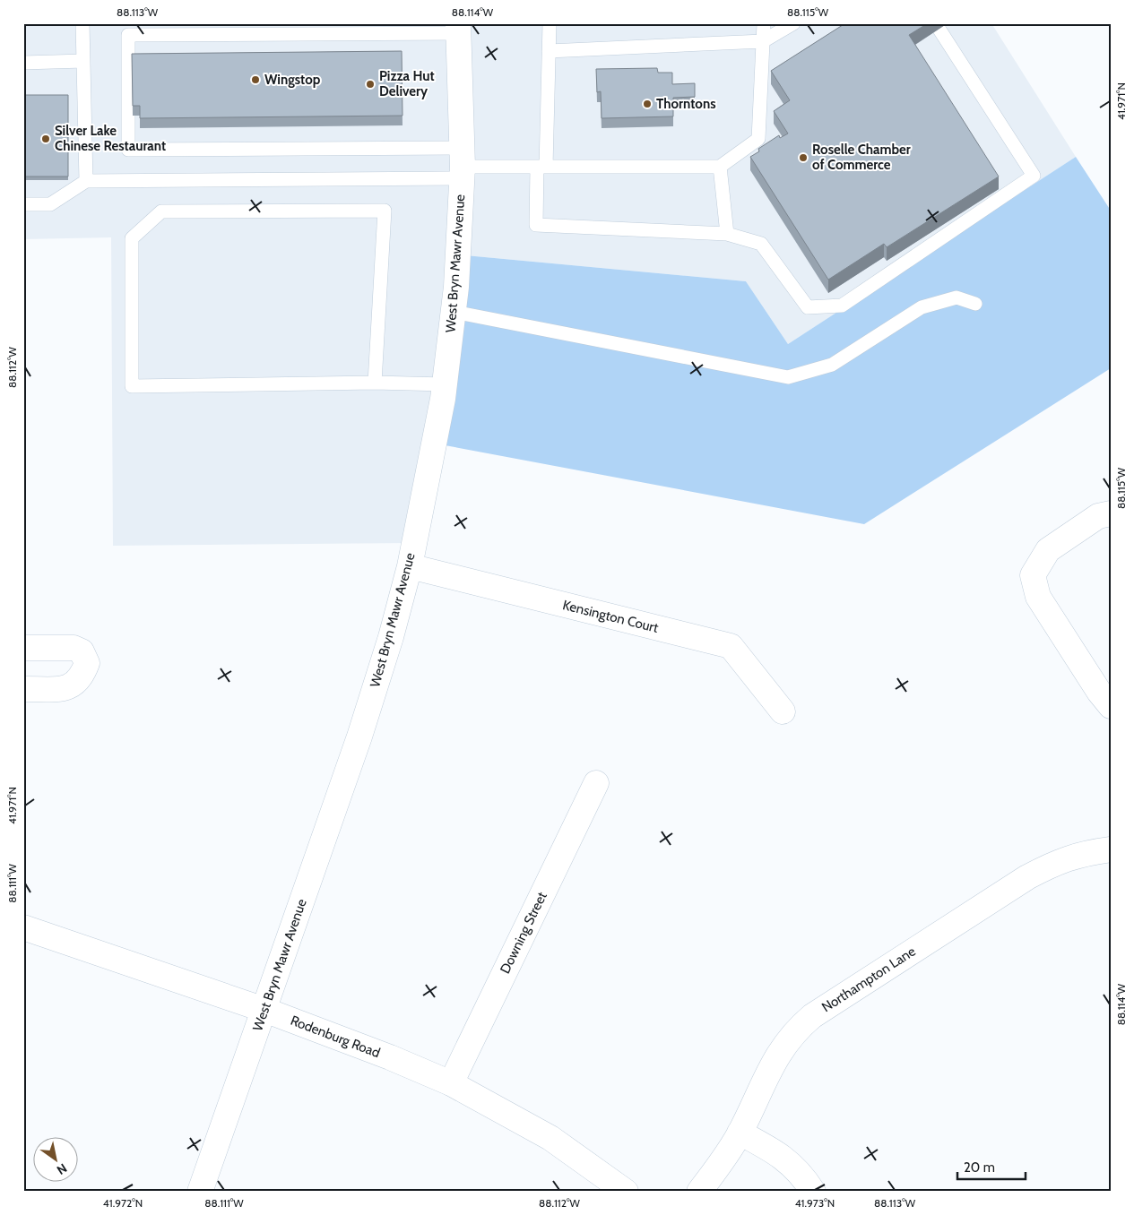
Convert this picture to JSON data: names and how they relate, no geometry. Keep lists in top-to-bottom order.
{
  "streets": {
    "street": [
      "West Bryn Mawr Avenue",
      "Kensington Court",
      "Downing Street",
      "Northampton Lane",
      "Rodenburg Road"
    ]
  },
  "crossings": [
    ["West Bryn Mawr Avenue", "Kensington Court"],
    ["West Bryn Mawr Avenue", "Rodenburg Road"],
    ["Downing Street", "Rodenburg Road"]
  ],
  "places": [
    "Wingstop",
    "Pizza Hut Delivery",
    "Thorntons",
    "Silver Lake Chinese Restaurant",
    "Roselle Chamber of Commerce"
  ],
  "scale_bar": "20 m",
  "north": "bottom right",
  "coordinates": [
    "88.113°W",
    "88.114°W",
    "88.115°W",
    "41.971°N",
    "88.112°W",
    "88.111°W",
    "41.972°N",
    "41.973°N"
  ]
}
